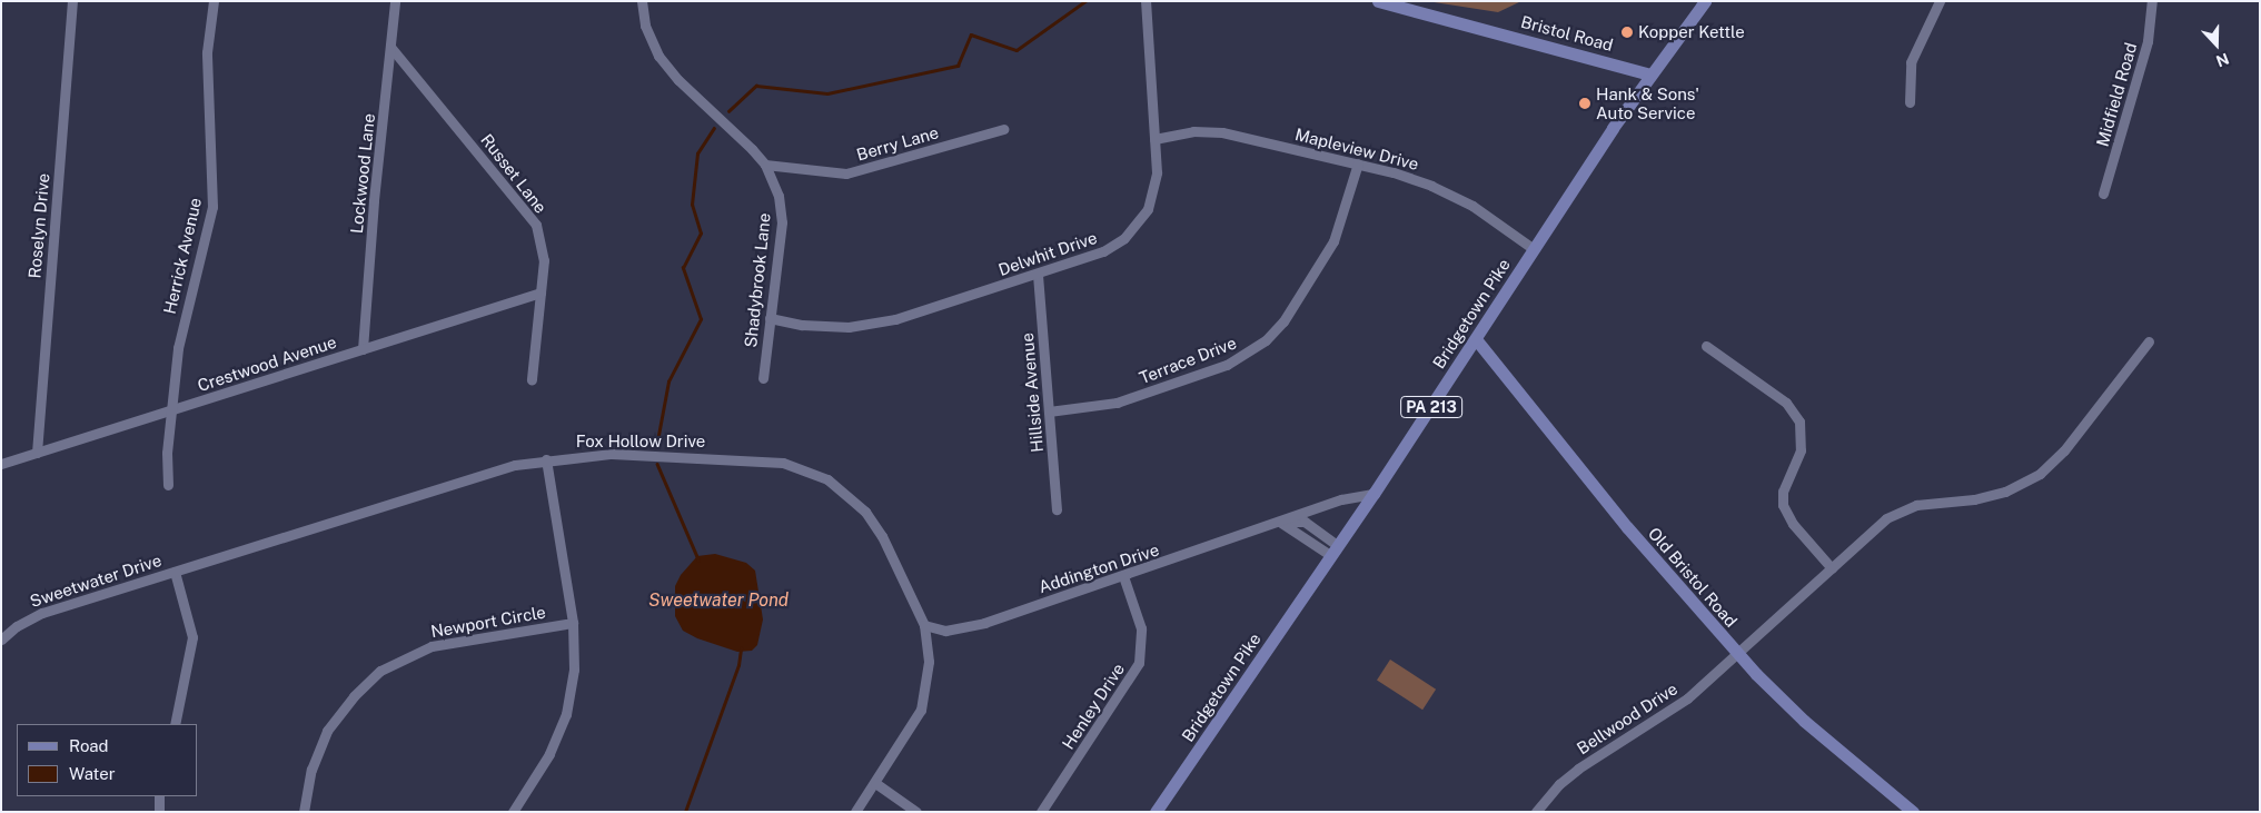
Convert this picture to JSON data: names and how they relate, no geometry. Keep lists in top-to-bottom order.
{
  "streets": {
    "main road": [
      "Bristol Road",
      "Bridgetown Pike",
      "PA 213",
      "Old Bristol Road"
    ],
    "street": [
      "Midfield Road",
      "Berry Lane",
      "Mapleview Drive",
      "Lockwood Lane",
      "Russet Lane",
      "Roselyn Drive",
      "Delwhit Drive",
      "Herrick Avenue",
      "Shadybrook Lane",
      "Terrace Drive",
      "Crestwood Avenue",
      "Hillside Avenue",
      "Fox Hollow Drive",
      "Addington Drive",
      "Sweetwater Drive",
      "Newport Circle",
      "Henley Drive",
      "Bellwood Drive"
    ]
  },
  "crossings": [
    ["Bristol Road", "Bridgetown Pike"],
    ["Berry Lane", "Shadybrook Lane"],
    ["Mapleview Drive", "Delwhit Drive"],
    ["Mapleview Drive", "Bridgetown Pike"],
    ["Mapleview Drive", "Terrace Drive"],
    ["Lockwood Lane", "Russet Lane"],
    ["Lockwood Lane", "Crestwood Avenue"],
    ["Russet Lane", "Crestwood Avenue"],
    ["Roselyn Drive", "Crestwood Avenue"],
    ["Delwhit Drive", "Shadybrook Lane"],
    ["Delwhit Drive", "Hillside Avenue"],
    ["Herrick Avenue", "Crestwood Avenue"],
    ["Bridgetown Pike", "Addington Drive"],
    ["Bridgetown Pike", "Old Bristol Road"],
    ["Terrace Drive", "Hillside Avenue"],
    ["Fox Hollow Drive", "Addington Drive"],
    ["Fox Hollow Drive", "Sweetwater Drive"],
    ["Fox Hollow Drive", "Newport Circle"],
    ["Addington Drive", "Henley Drive"],
    ["Old Bristol Road", "Bellwood Drive"]
  ],
  "water": ["Sweetwater Pond"],
  "places": ["Kopper Kettle", "Hank & Sons' Auto Service"],
  "legend": ["Road", "Water"],
  "north": "bottom"
}
